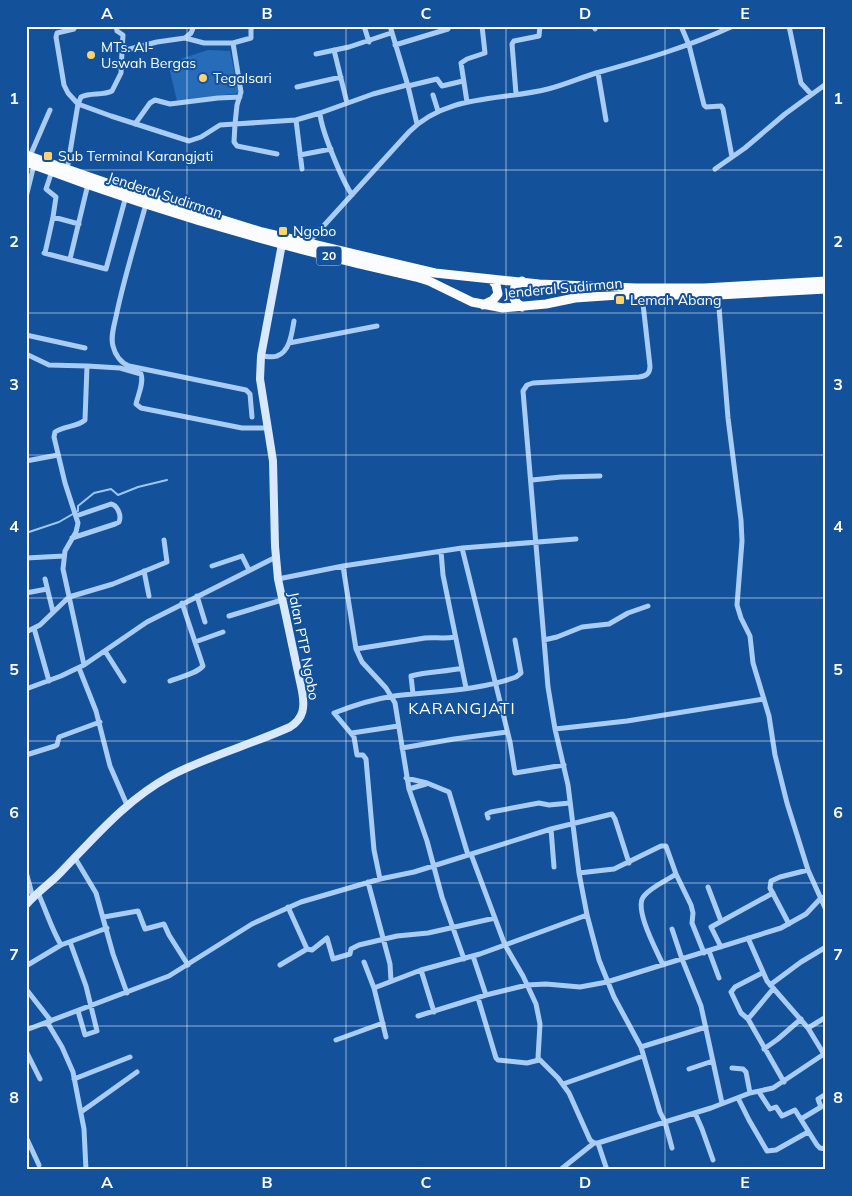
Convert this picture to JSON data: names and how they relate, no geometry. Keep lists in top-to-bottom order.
{
  "streets": {
    "highway": ["Jenderal Sudirman", "20"],
    "main road": ["Jalan PTP Ngobo"]
  },
  "crossings": [
    ["Jenderal Sudirman", "Jalan PTP Ngobo"]
  ],
  "districts": ["KARANGJATI"],
  "places": {
    "other": ["MTs. Al- Uswah Bergas", "Tegalsari"],
    "transit": ["Sub Terminal Karangjati", "Ngobo", "Lemah Abang"]
  },
  "grid": {
    "columns": [
      "A",
      "B",
      "C",
      "D",
      "E"
    ],
    "rows": [
      "1",
      "2",
      "3",
      "4",
      "5",
      "6",
      "7",
      "8"
    ]
  }
}
